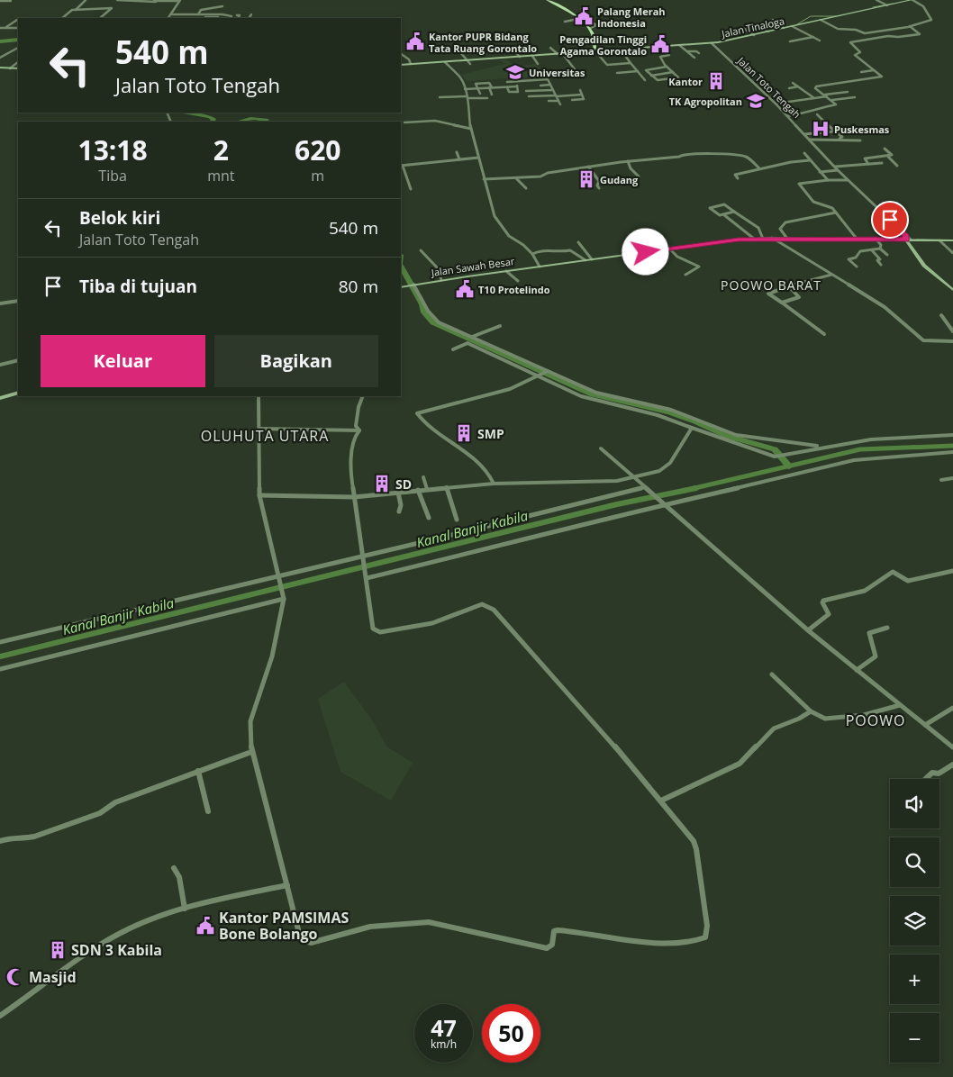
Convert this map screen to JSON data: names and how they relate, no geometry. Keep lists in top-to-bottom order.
{
  "streets": {
    "street": ["Jalan Tinaloga", "Jalan Toto Tengah", "Jalan Sawah Besar"]
  },
  "crossings": [
    ["Jalan Tinaloga", "Jalan Toto Tengah"],
    ["Jalan Toto Tengah", "Jalan Sawah Besar"]
  ],
  "districts": ["POOWO BARAT", "OLUHUTA UTARA", "POOWO"],
  "water": ["Kanal Banjir Kabila"],
  "places": {
    "public building": [
      "Palang Merah Indonesia",
      "Kantor PUPR Bidang Tata Ruang Gorontalo",
      "Pengadilan Tinggi Agama Gorontalo",
      "T10 Protelindo",
      "Kantor PAMSIMAS Bone Bolango"
    ],
    "school or university": ["Universitas", "TK Agropolitan"],
    "building": [
      "Kantor",
      "Gudang",
      "SMP",
      "SD",
      "SDN 3 Kabila"
    ],
    "hospital": ["Puskesmas"],
    "mosque": ["Masjid"]
  },
  "page": {
    "turn": ["540 m", "Jalan Toto Tengah"],
    "eta": [
      "13:18",
      "Tiba",
      "2",
      "mnt",
      "620",
      "m"
    ],
    "list": [
      {
        "name": "Belok kiri",
        "note": "Jalan Toto Tengah",
        "value": "540 m"
      },
      {
        "name": "Tiba di tujuan",
        "value": "80 m"
      }
    ],
    "buttons": ["Keluar", "Bagikan"],
    "map_buttons": ["+", "−"],
    "speed": "47 km/h",
    "limit": "50"
  }
}
